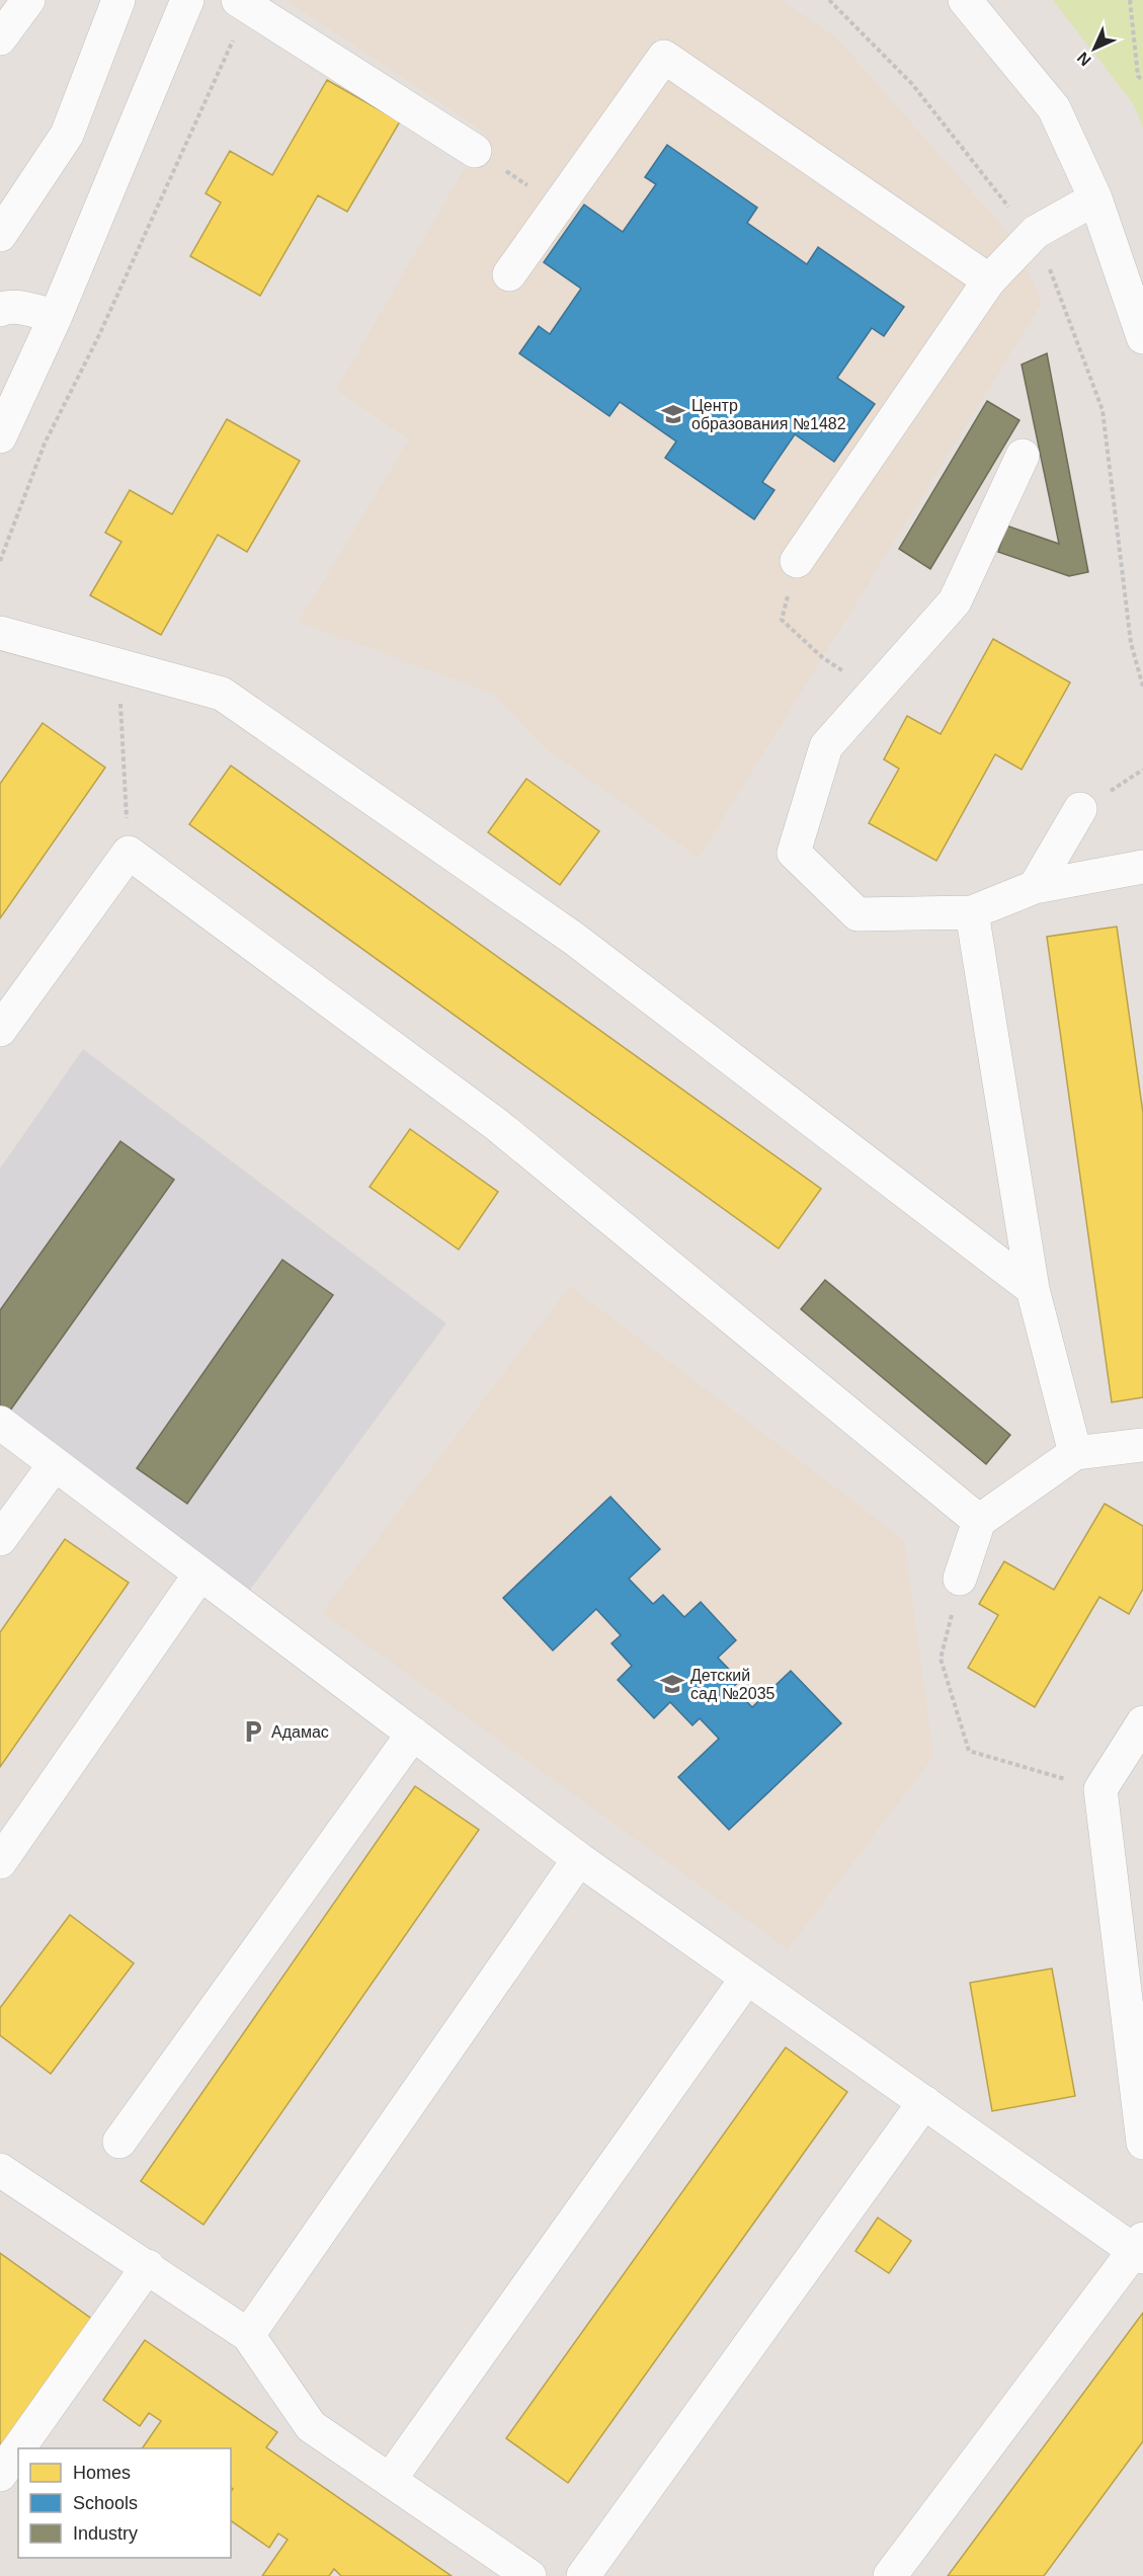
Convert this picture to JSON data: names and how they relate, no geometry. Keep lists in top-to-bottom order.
{
  "places": {
    "school or university": ["Центр образования №1482", "Детский сад №2035"],
    "parking": ["Адамас"]
  },
  "legend": ["Homes", "Schools", "Industry"],
  "north": "bottom left"
}
